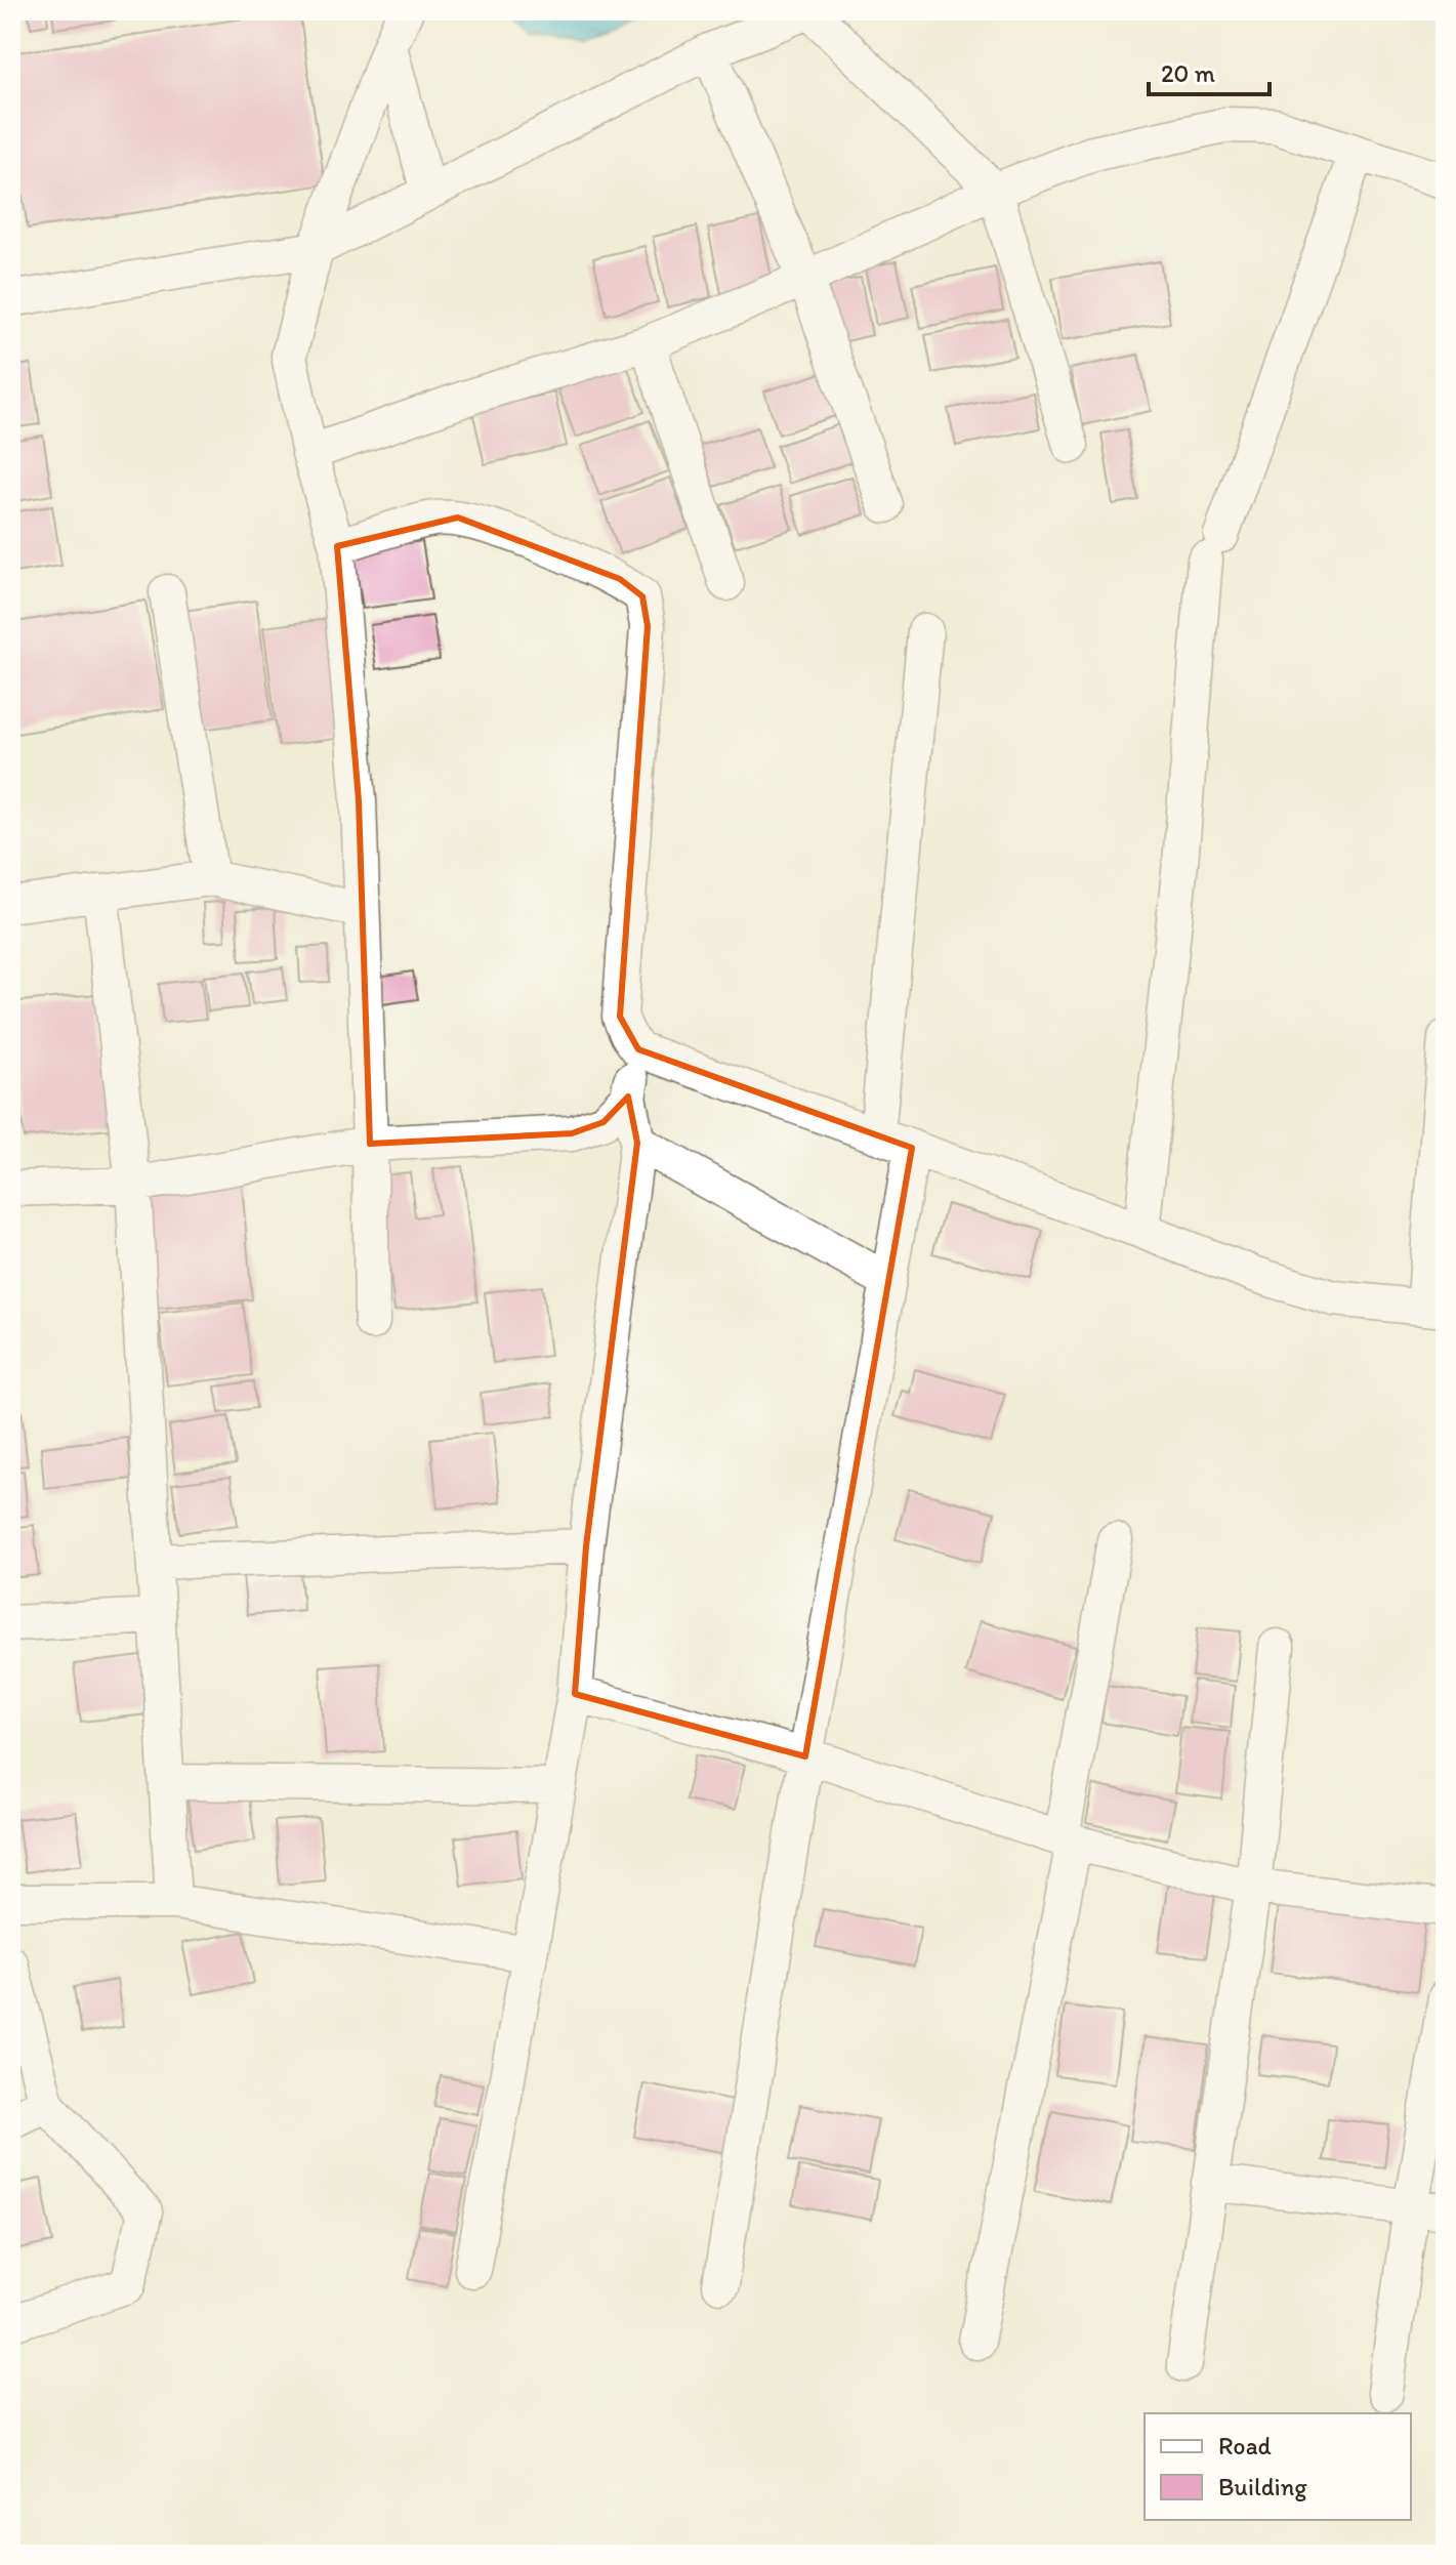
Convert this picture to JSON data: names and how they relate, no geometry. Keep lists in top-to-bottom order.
{
  "legend": ["Road", "Building"],
  "scale_bar": "20 m"
}
